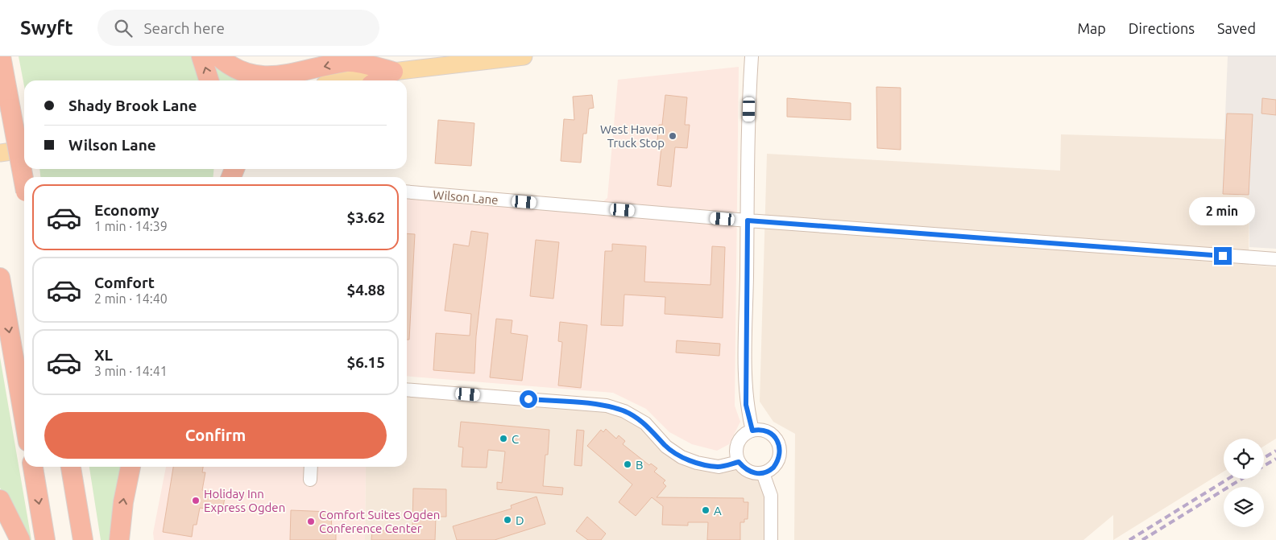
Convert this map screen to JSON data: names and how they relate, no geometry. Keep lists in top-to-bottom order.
{
  "streets": {
    "street": ["Wilson Lane"]
  },
  "places": [
    "West Haven Truck Stop",
    "C",
    "B",
    "Holiday Inn Express Ogden",
    "A",
    "D",
    "Comfort Suites Ogden Conference Center"
  ],
  "page": {
    "header": "Swyft",
    "search": "Search here",
    "nav": ["Map", "Directions", "Saved"],
    "banner": ["Shady Brook Lane", "Wilson Lane"],
    "list": [
      {
        "name": "Economy",
        "note": "1 min · 14:39",
        "value": "$3.62"
      },
      {
        "name": "Comfort",
        "note": "2 min · 14:40",
        "value": "$4.88"
      },
      {
        "name": "XL",
        "note": "3 min · 14:41",
        "value": "$6.15"
      }
    ],
    "bubble": "2 min",
    "buttons": "Confirm"
  }
}
